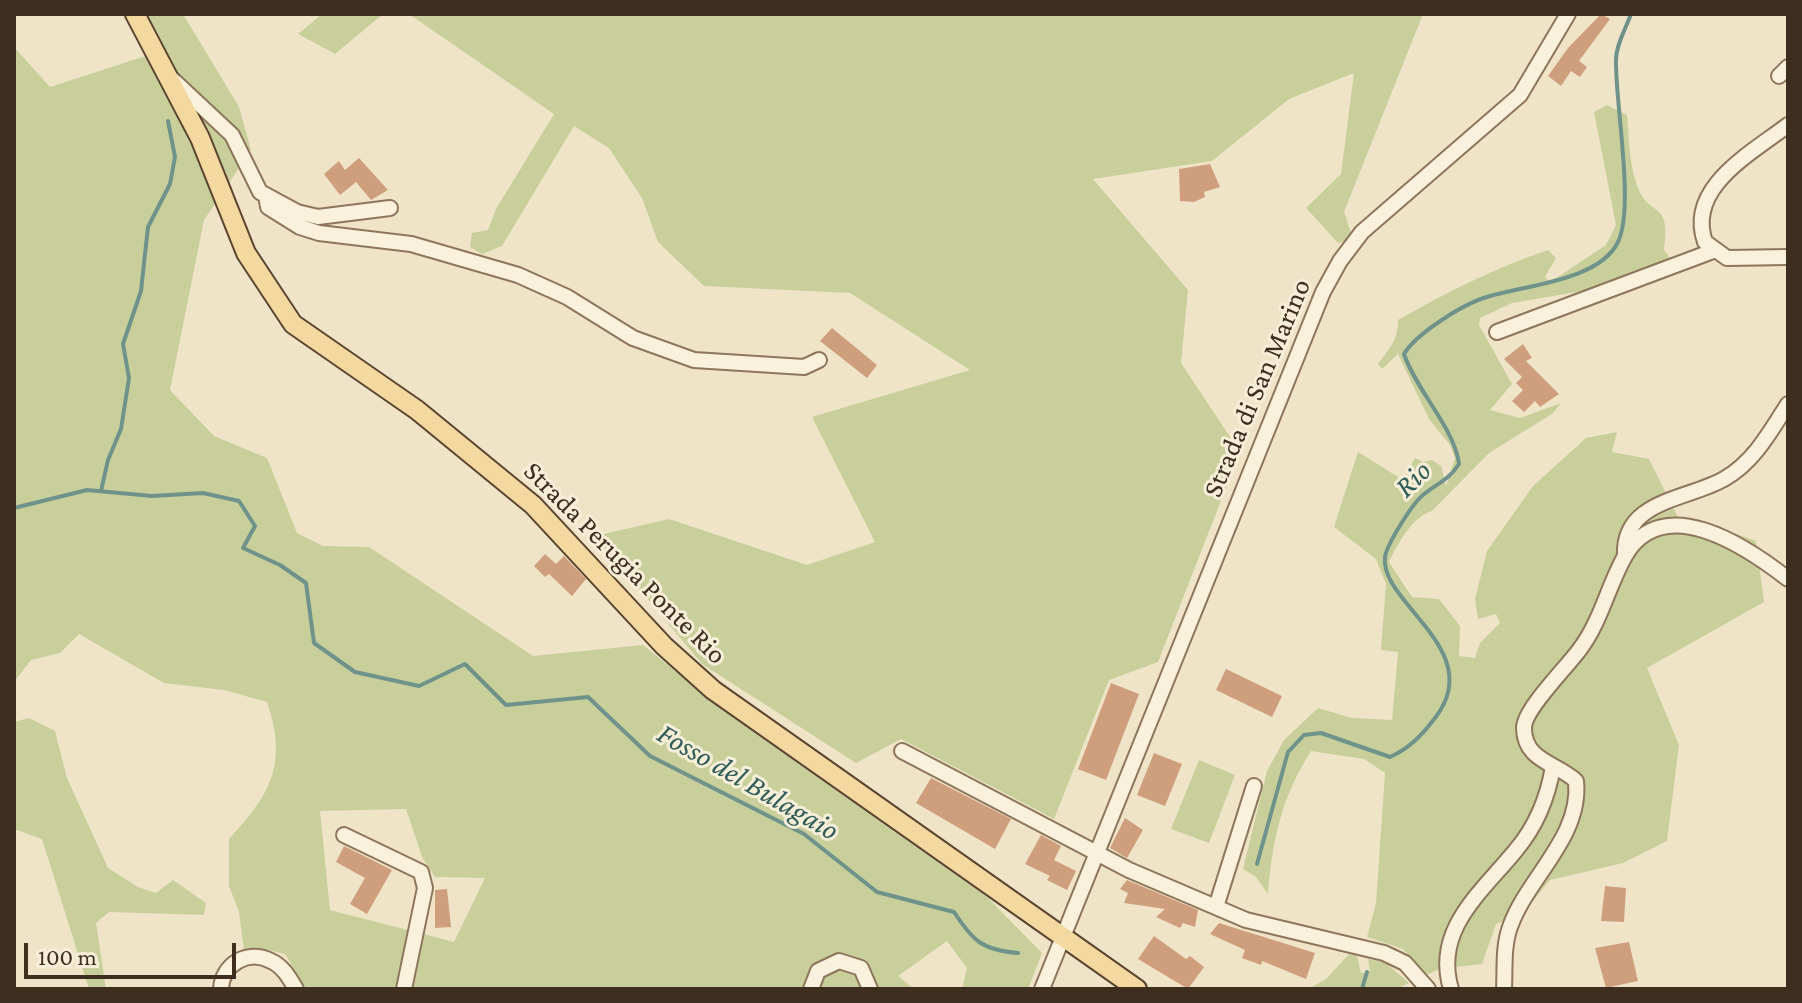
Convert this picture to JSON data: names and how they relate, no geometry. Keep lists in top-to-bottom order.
{
  "streets": {
    "main road": ["Strada Perugia Ponte Rio"],
    "street": ["Strada di San Marino"]
  },
  "crossings": [
    ["Strada di San Marino", "Strada Perugia Ponte Rio"]
  ],
  "water": ["Rio", "Fosso del Bulagaio"],
  "scale_bar": "100 m"
}
